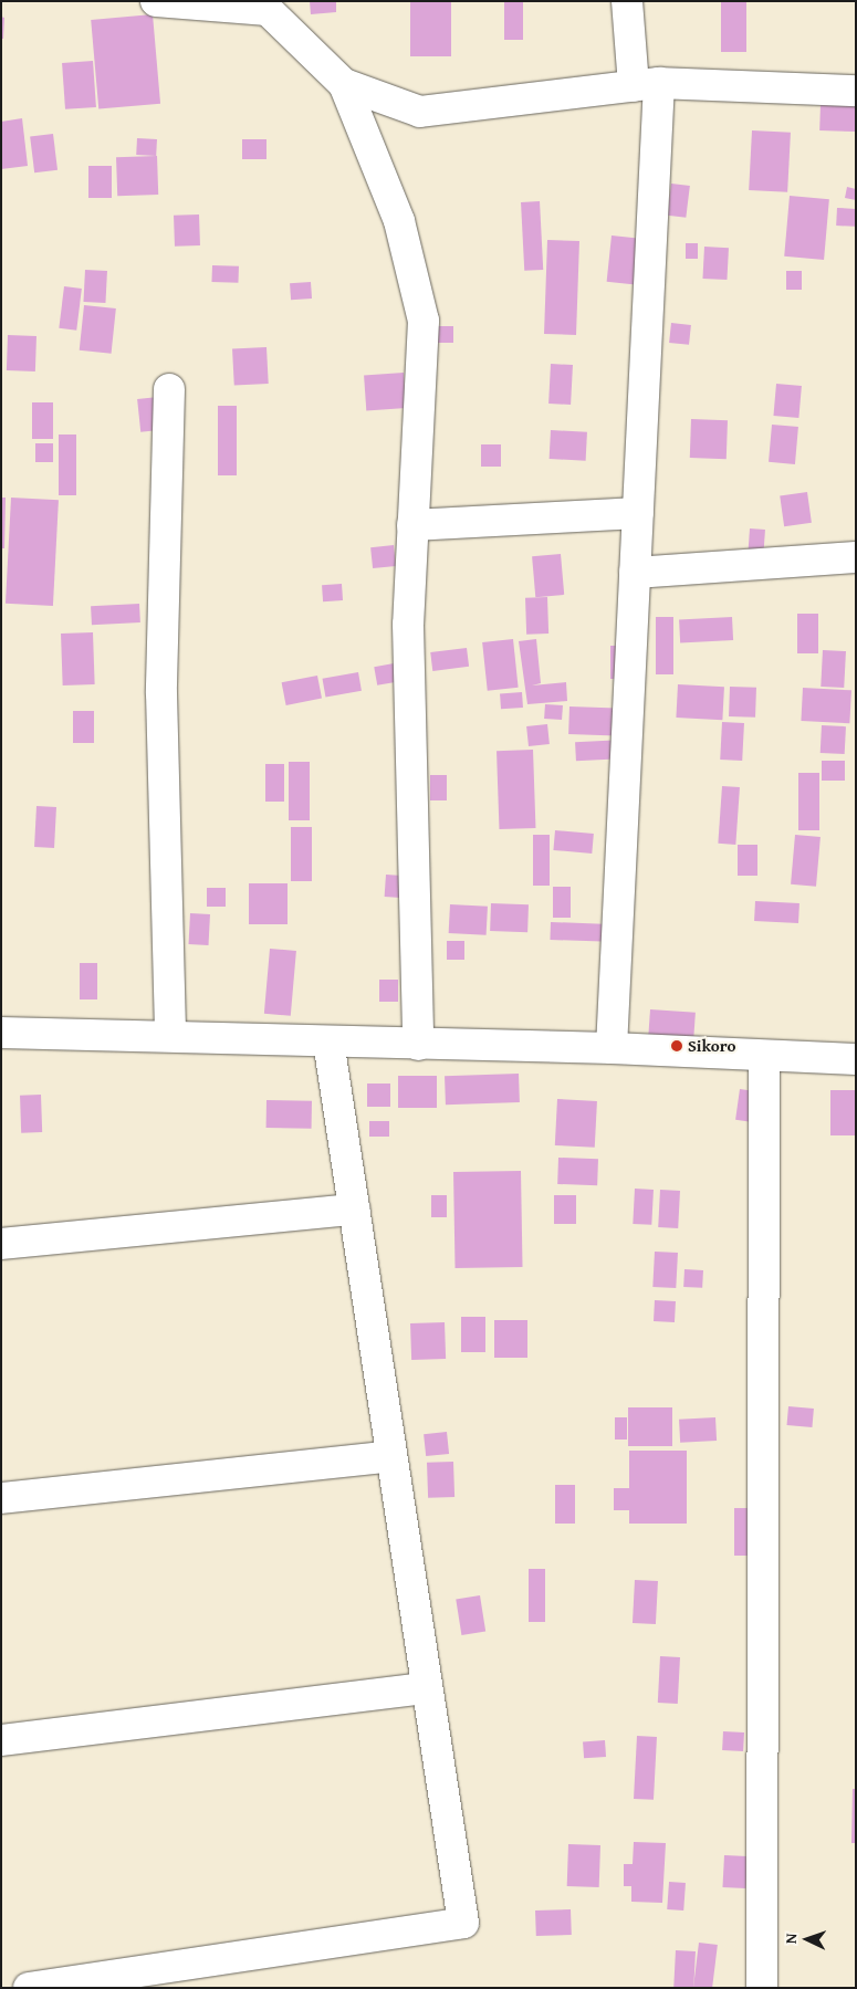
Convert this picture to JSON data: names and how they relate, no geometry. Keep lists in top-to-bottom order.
{
  "places": ["Sikoro"],
  "north": "left"
}
